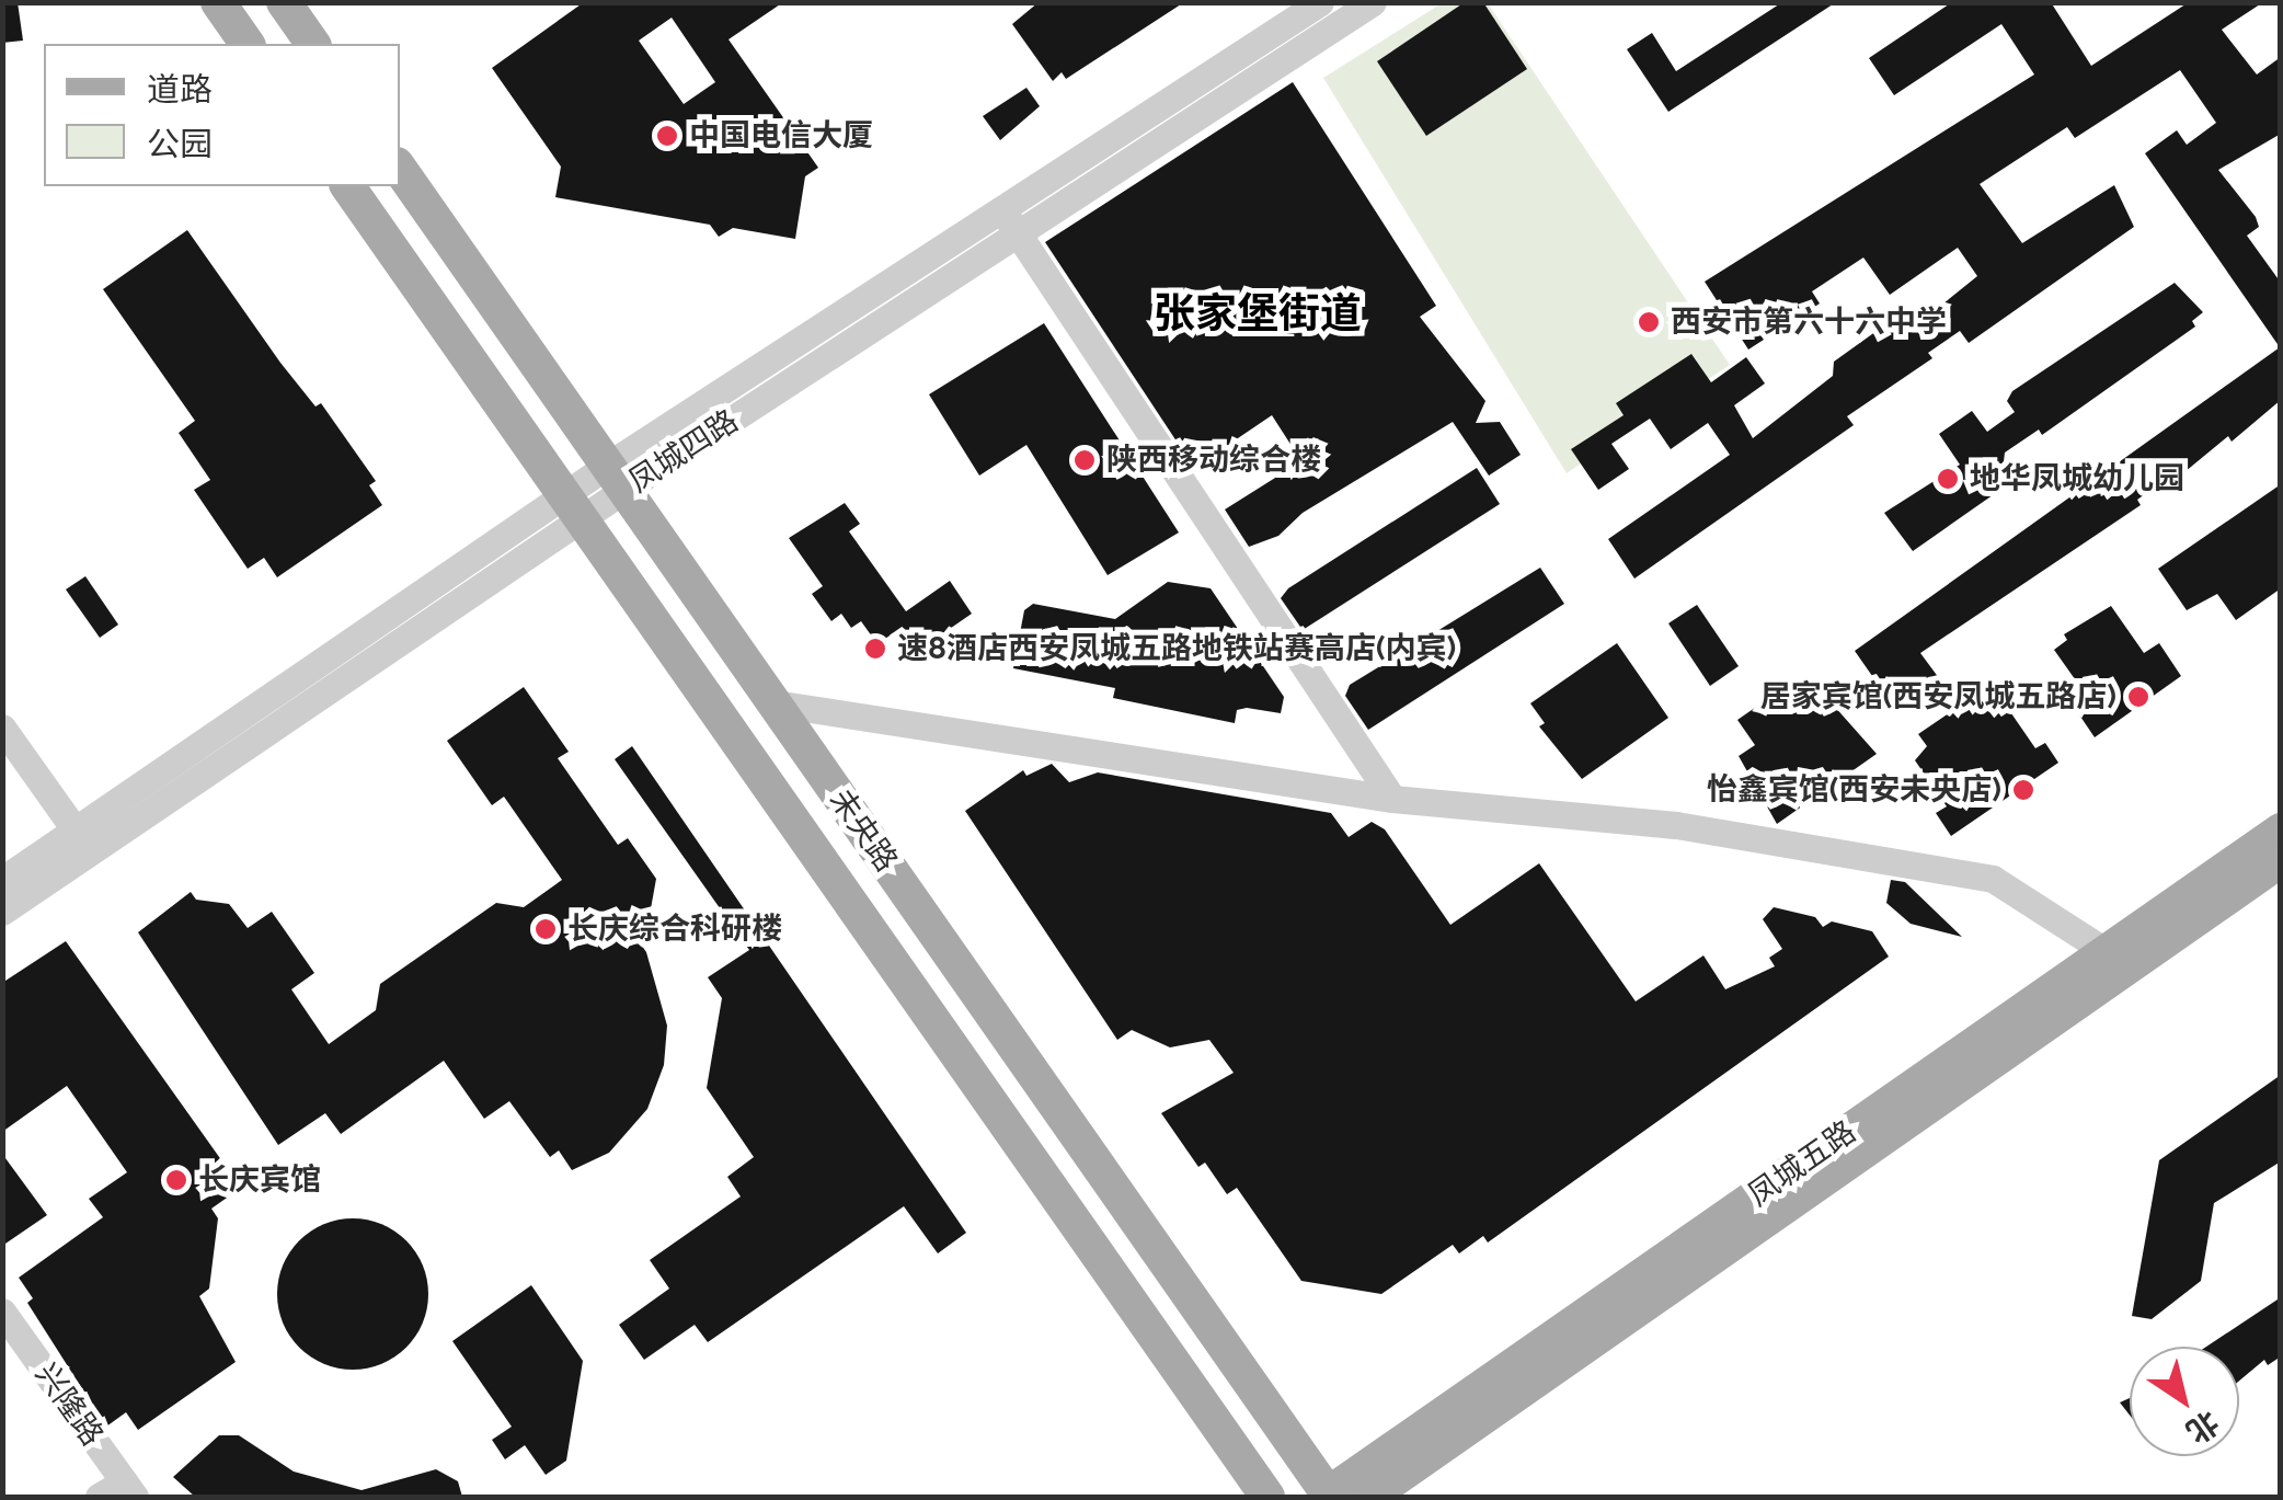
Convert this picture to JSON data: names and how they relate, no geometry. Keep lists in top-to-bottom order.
{
  "streets": {
    "main road": ["未央路", "凤城五路"],
    "street": ["凤城四路", "兴隆路"]
  },
  "crossings": [
    ["凤城四路", "未央路"],
    ["未央路", "凤城五路"]
  ],
  "districts": ["张家堡街道"],
  "places": [
    "中国电信大厦",
    "西安市第六十六中学",
    "陕西移动综合楼",
    "地华凤城幼儿园",
    "速8酒店西安凤城五路地铁站赛高店(内宾)",
    "居家宾馆(西安凤城五路店)",
    "怡鑫宾馆(西安未央店)",
    "长庆综合科研楼",
    "长庆宾馆"
  ],
  "legend": ["道路", "公园"],
  "north": "bottom right"
}
